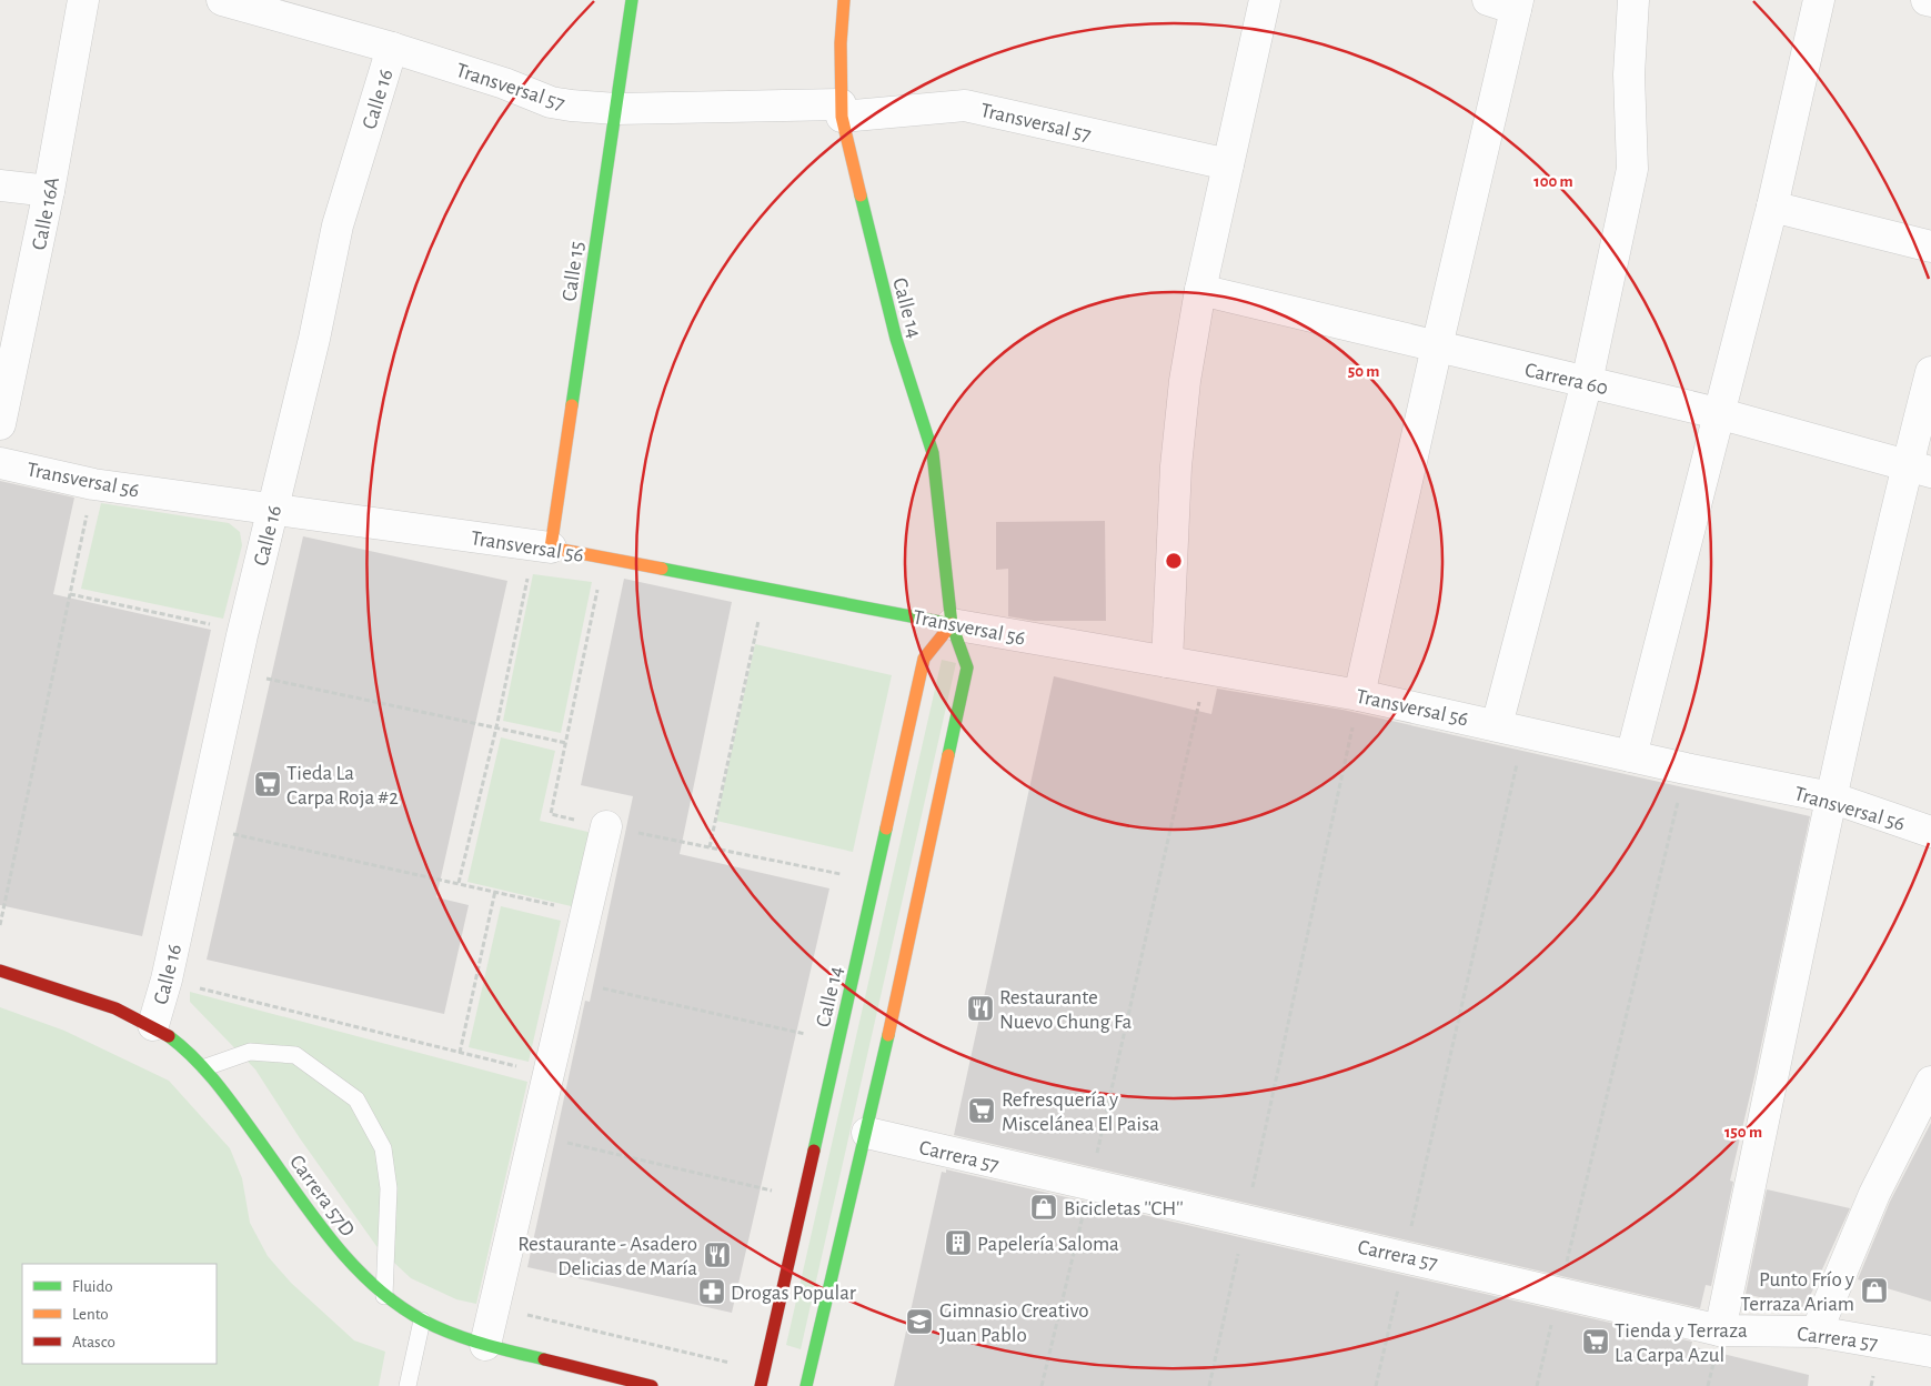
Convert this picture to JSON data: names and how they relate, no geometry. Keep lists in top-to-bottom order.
{
  "streets": {
    "street": [
      "Transversal 57",
      "Calle 16",
      "Calle 16A",
      "Calle 15",
      "Calle 14",
      "Carrera 60",
      "Transversal 56",
      "Carrera 57",
      "Carrera 57D"
    ]
  },
  "crossings": [
    ["Transversal 57", "Calle 16"],
    ["Transversal 57", "Calle 15"],
    ["Transversal 57", "Calle 14"],
    ["Calle 16", "Transversal 56"],
    ["Calle 16", "Carrera 57D"],
    ["Calle 15", "Transversal 56"],
    ["Calle 14", "Transversal 56"],
    ["Calle 14", "Carrera 57"]
  ],
  "places": {
    "supermarket": ["Tieda La Carpa Roja #2", "Refresquería y Miscelánea El Paisa", "Tienda y Terraza La Carpa Azul"],
    "restaurant": ["Restaurante Nuevo Chung Fa", "Restaurante - Asadero Delicias de María"],
    "shop": ["Bicicletas ''CH''", "Punto Frío y Terraza Ariam"],
    "building": ["Papelería Saloma"],
    "pharmacy": ["Drogas Popular"],
    "school or university": ["Gimnasio Creativo Juan Pablo"]
  },
  "legend": ["Fluido", "Lento", "Atasco"],
  "rings": ["100 m", "50 m", "150 m"]
}
